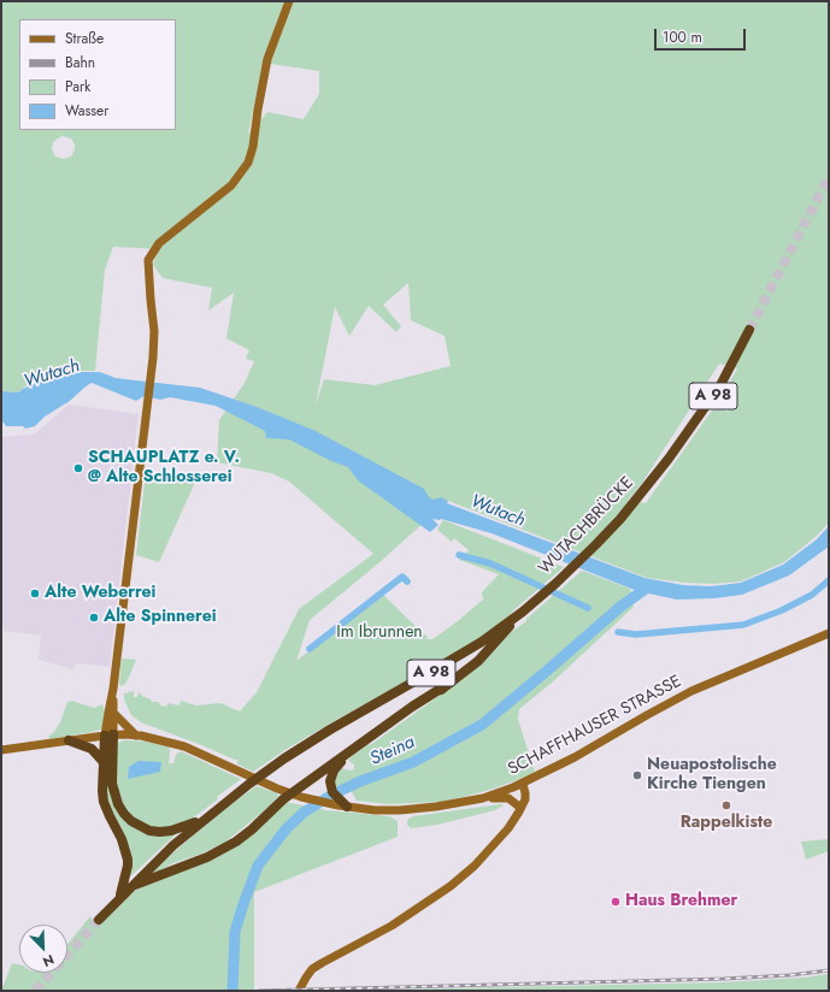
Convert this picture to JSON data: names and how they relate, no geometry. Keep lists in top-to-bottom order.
{
  "streets": {
    "highway": ["A 98", "WUTACHBRÜCKE"],
    "main road": ["SCHAFFHAUSER STRASSE"]
  },
  "crossings": [
    ["A 98", "WUTACHBRÜCKE"]
  ],
  "water": ["Wutach", "Steina"],
  "parks": ["Im Ibrunnen"],
  "places": [
    "SCHAUPLATZ e. V. @ Alte Schlosserei",
    "Alte Weberrei",
    "Alte Spinnerei",
    "Neuapostolische Kirche Tiengen",
    "Rappelkiste",
    "Haus Brehmer"
  ],
  "legend": [
    "Straße",
    "Bahn",
    "Park",
    "Wasser"
  ],
  "scale_bar": "100 m",
  "north": "bottom right"
}
